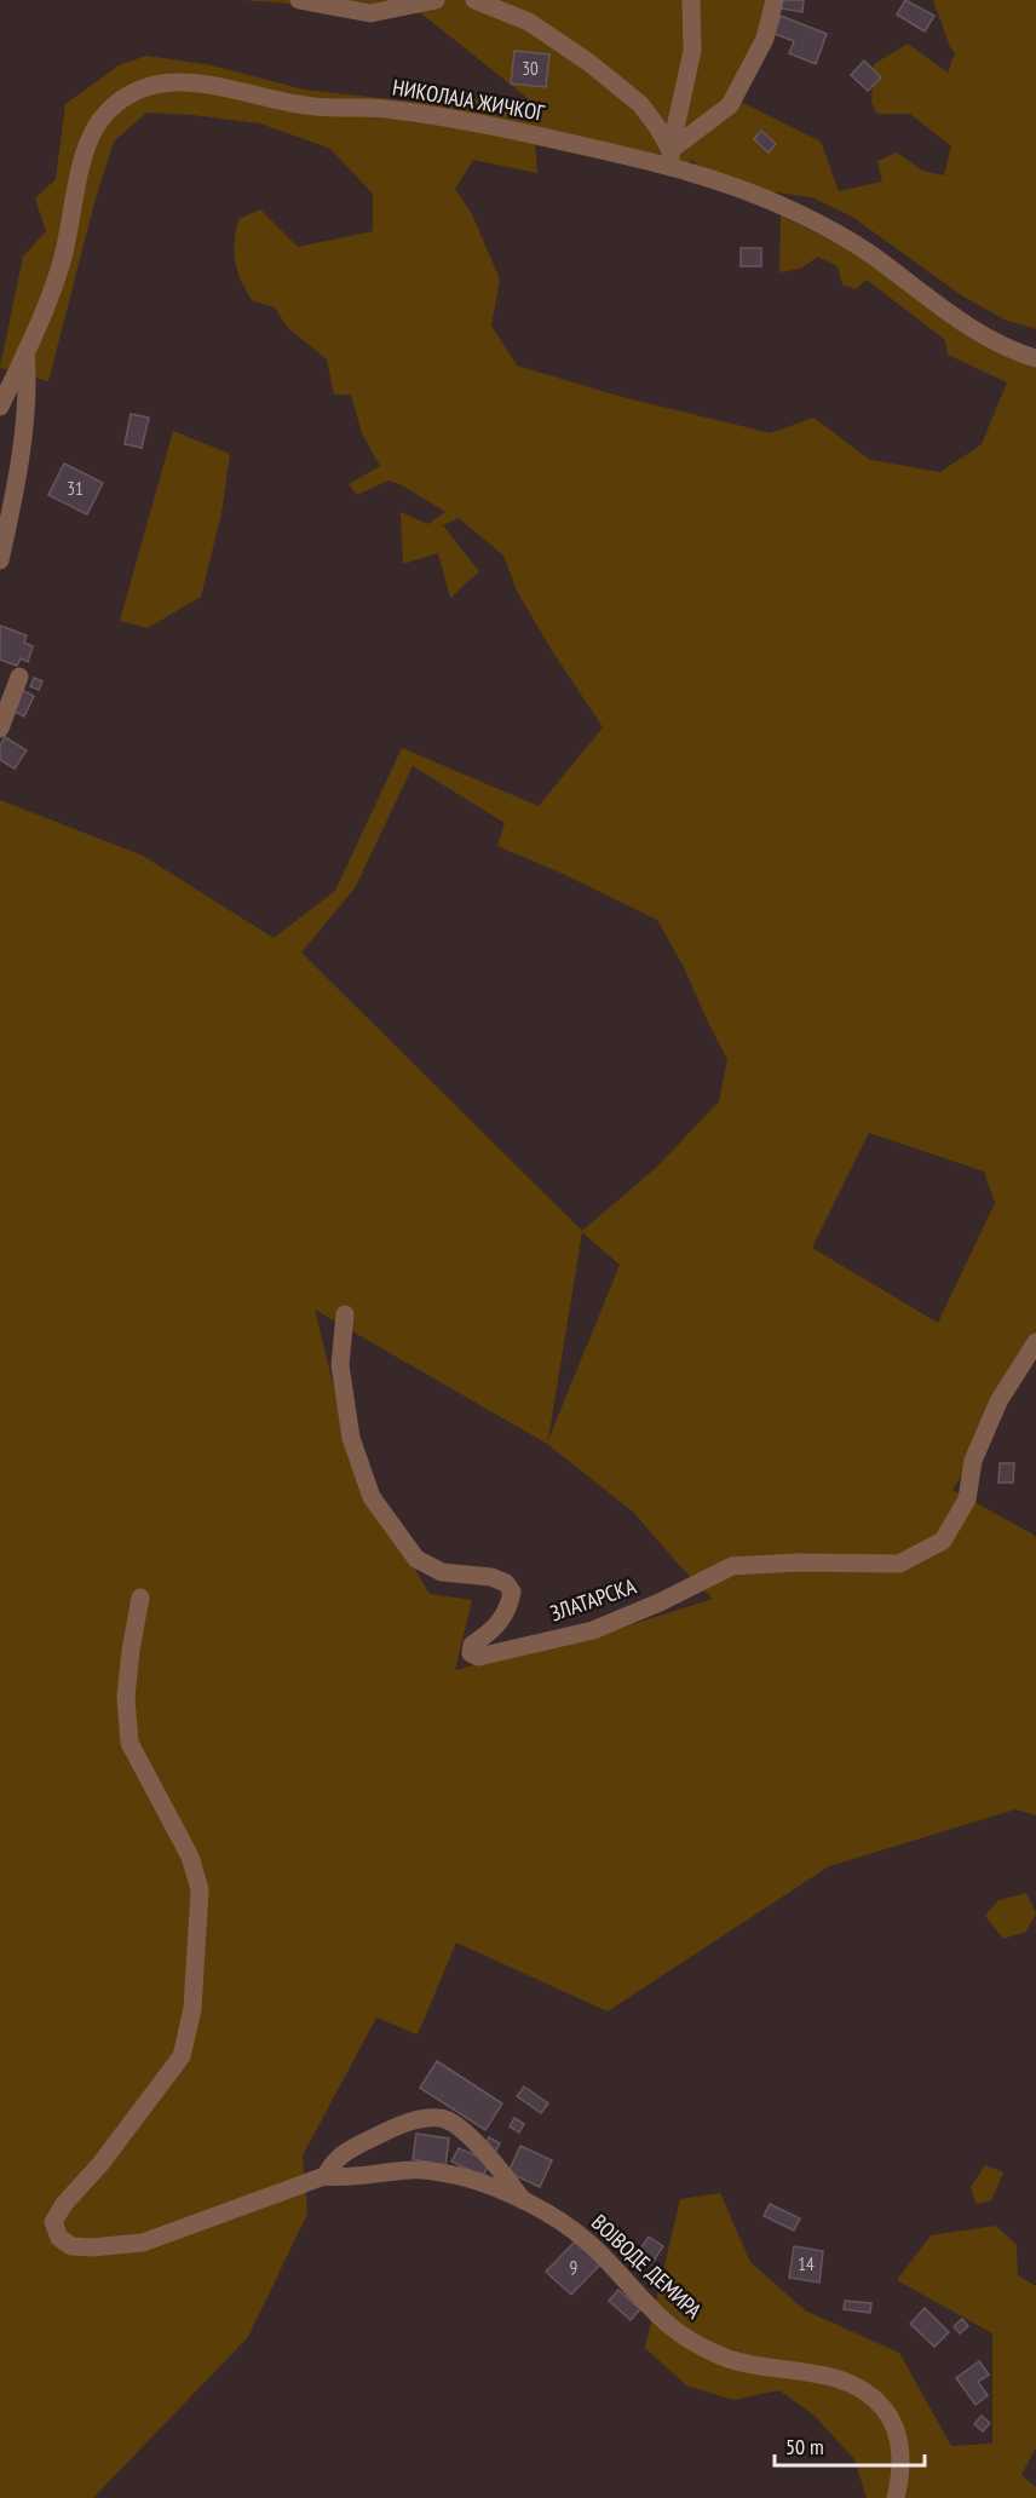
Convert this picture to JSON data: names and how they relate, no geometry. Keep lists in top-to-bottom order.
{
  "streets": {
    "street": ["НИКОЛАЈА ЖИЧКОГ", "ЗЛАТАРСКА", "ВОЈВОДЕ ДЕМИРА"]
  },
  "house_numbers": [
    "30",
    "31",
    "14",
    "9"
  ],
  "scale_bar": "50 m"
}
